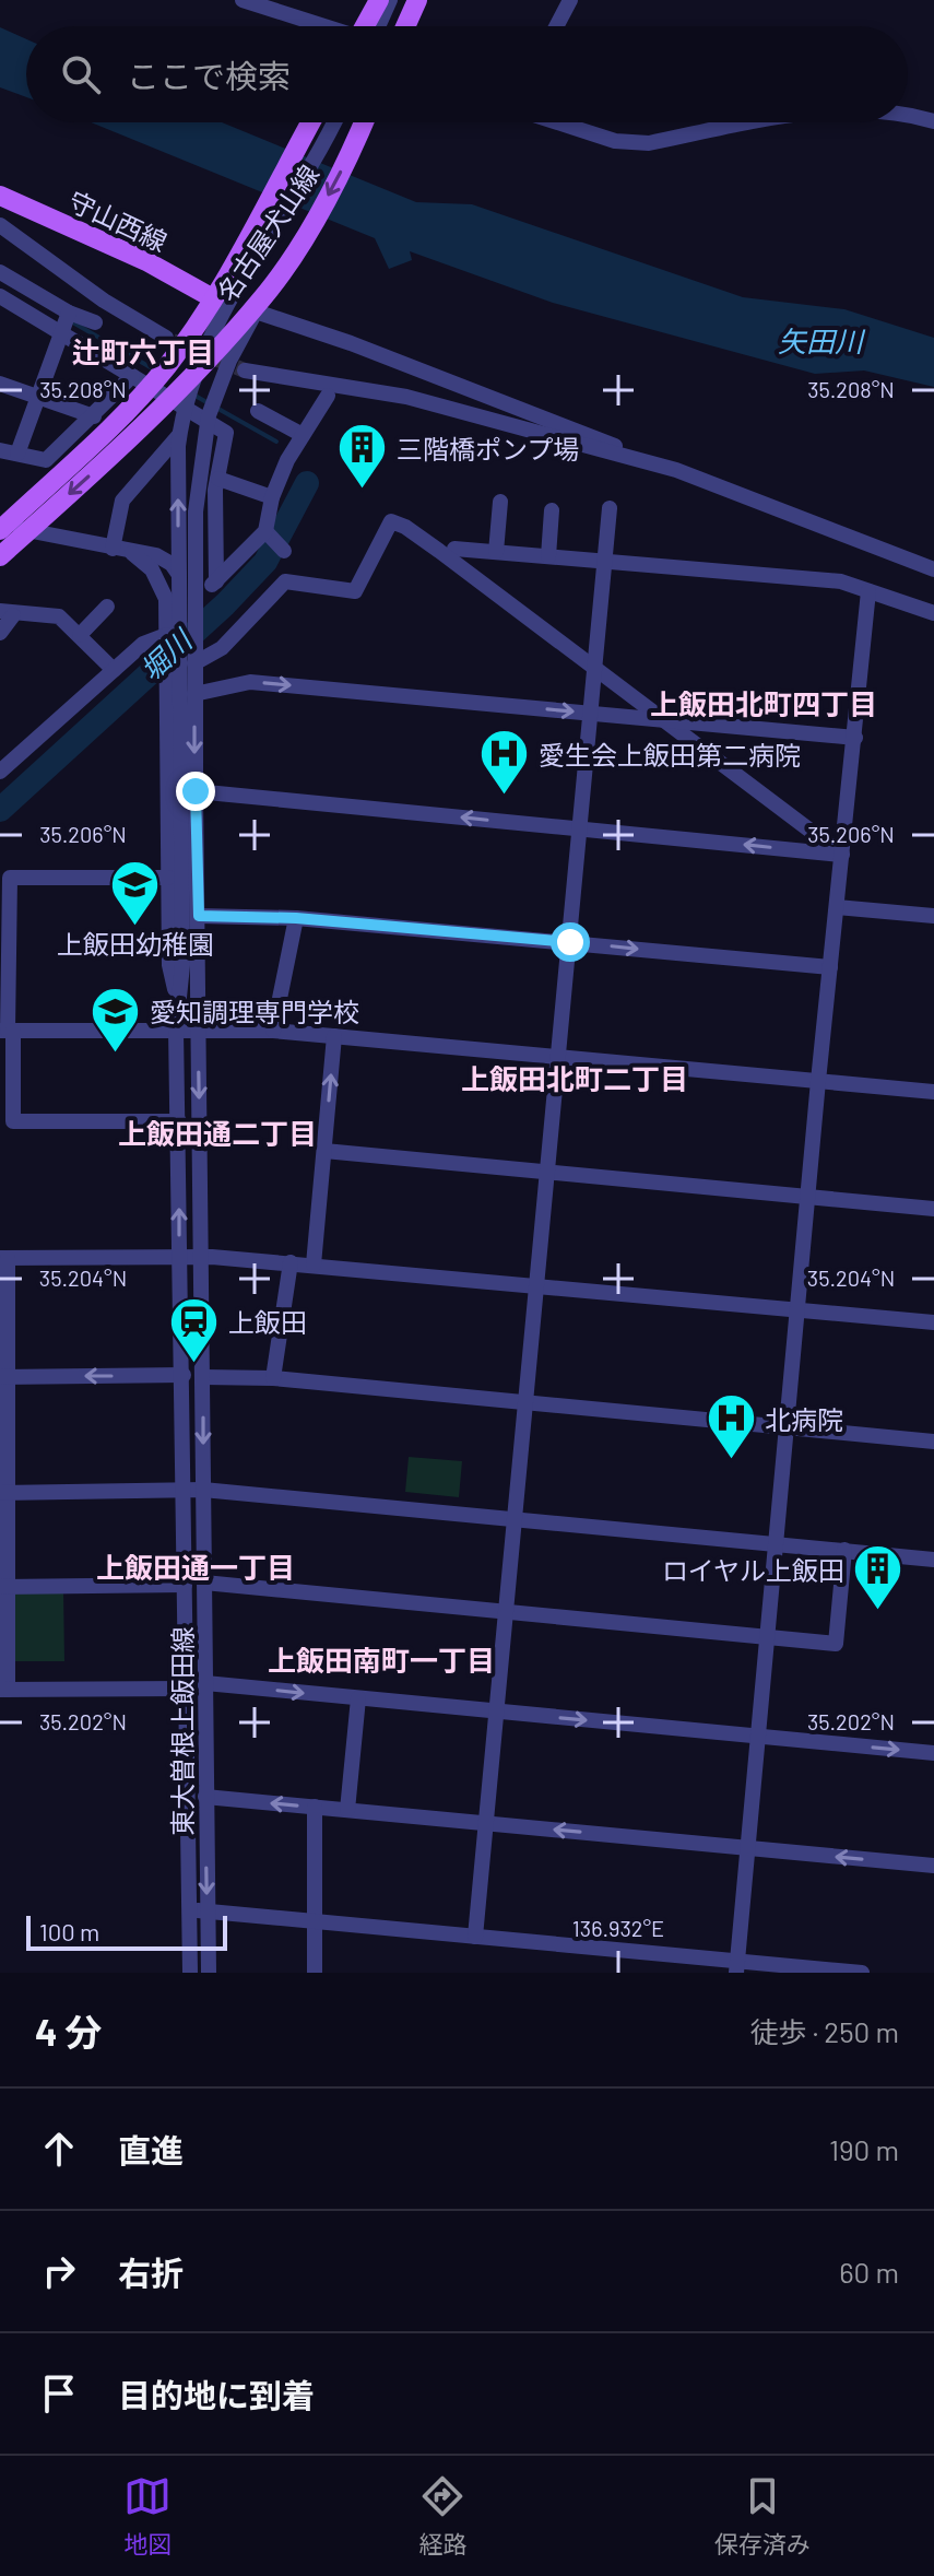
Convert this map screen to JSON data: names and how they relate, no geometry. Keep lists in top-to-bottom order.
{
  "streets": {
    "main road": ["守山西線", "名古屋犬山線"],
    "street": ["東大曽根上飯田線"]
  },
  "crossings": [
    ["守山西線", "名古屋犬山線"],
    ["名古屋犬山線", "東大曽根上飯田線"]
  ],
  "districts": [
    "辻町六丁目",
    "上飯田北町四丁目",
    "上飯田北町二丁目",
    "上飯田通二丁目",
    "上飯田通一丁目",
    "上飯田南町一丁目"
  ],
  "water": ["矢田川", "堀川"],
  "places": {
    "building": ["三階橋ポンプ場", "ロイヤル上飯田"],
    "hospital": ["愛生会上飯田第二病院", "北病院"],
    "school or university": ["上飯田幼稚園", "愛知調理専門学校"],
    "station": ["上飯田"]
  },
  "scale_bar": "100 m",
  "page": {
    "search": "ここで検索",
    "scale": "100 m",
    "heading": ["4 分", "徒歩 · 250 m"],
    "list": [
      ["直進", "190 m"],
      ["右折", "60 m"],
      "目的地に到着"
    ],
    "nav": ["地図", "経路", "保存済み"]
  },
  "coordinates": [
    "35.208°N",
    "35.206°N",
    "35.204°N",
    "35.202°N",
    "136.932°E"
  ]
}
